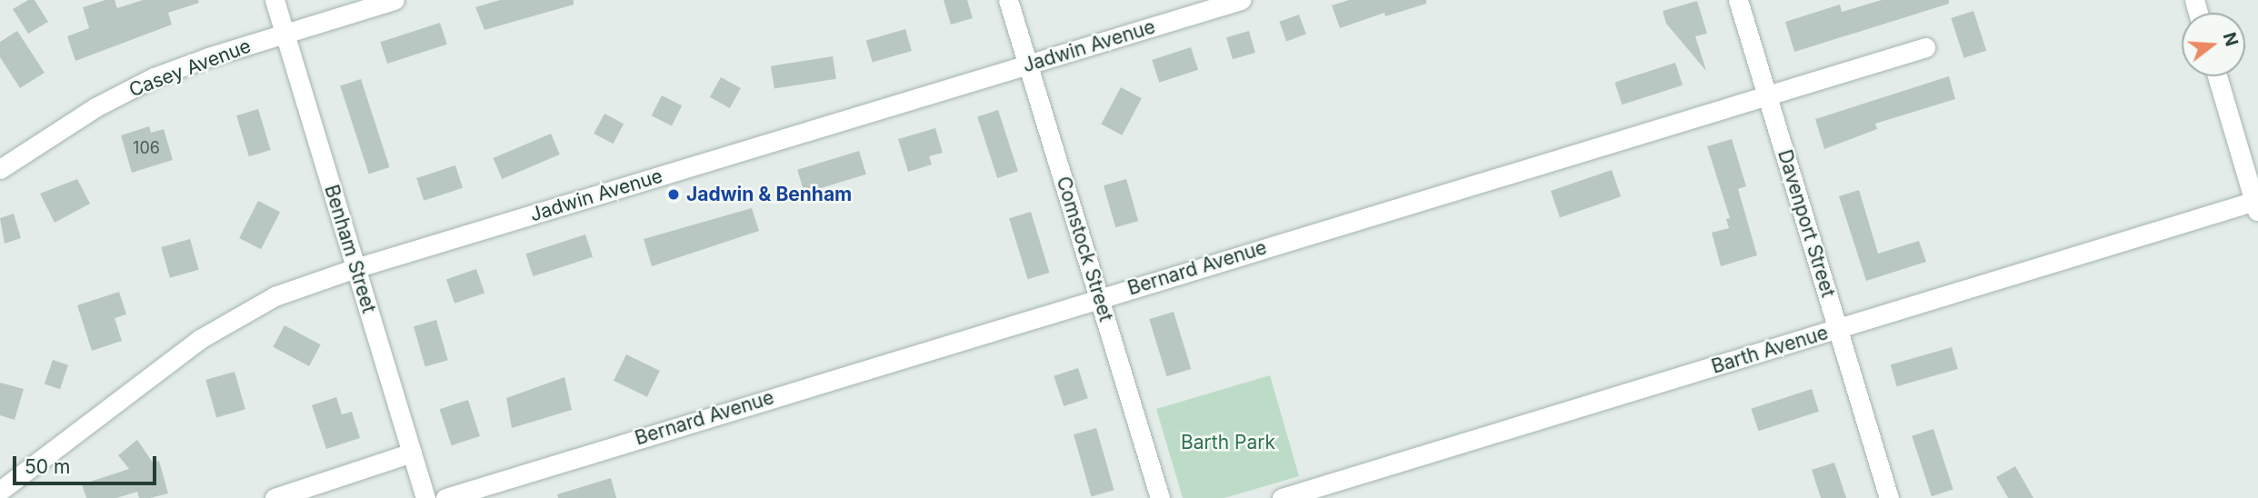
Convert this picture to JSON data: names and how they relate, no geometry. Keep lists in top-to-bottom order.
{
  "streets": {
    "street": [
      "Jadwin Avenue",
      "Casey Avenue",
      "Davenport Street",
      "Benham Street",
      "Comstock Street",
      "Bernard Avenue",
      "Barth Avenue"
    ]
  },
  "crossings": [
    ["Jadwin Avenue", "Benham Street"],
    ["Jadwin Avenue", "Comstock Street"],
    ["Casey Avenue", "Benham Street"],
    ["Davenport Street", "Bernard Avenue"],
    ["Davenport Street", "Barth Avenue"],
    ["Comstock Street", "Bernard Avenue"]
  ],
  "parks": ["Barth Park"],
  "places": ["Jadwin & Benham"],
  "house_numbers": ["106"],
  "scale_bar": "50 m",
  "north": "right"
}
